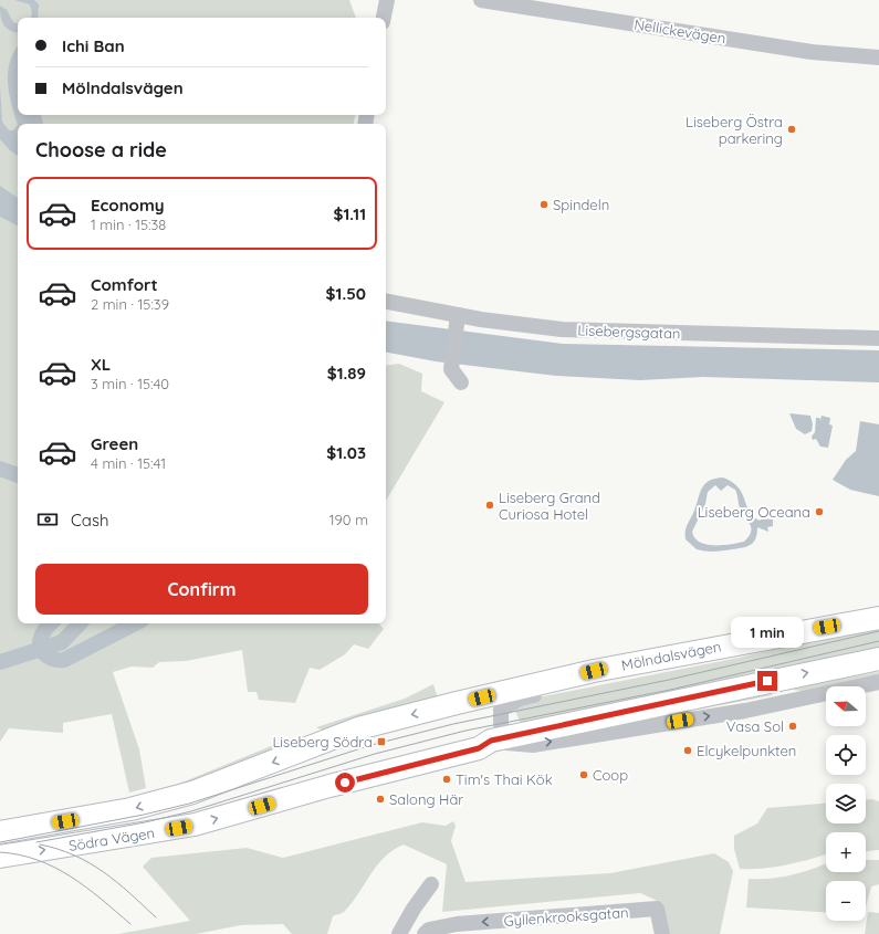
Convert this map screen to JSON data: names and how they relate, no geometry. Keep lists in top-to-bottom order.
{
  "streets": {
    "main road": ["Mölndalsvägen", "Södra Vägen"],
    "street": ["Nellickevägen", "Lisebergsgatan", "Gyllenkrooksgatan"]
  },
  "crossings": [
    ["Mölndalsvägen", "Södra Vägen"]
  ],
  "one_way": ["Gyllenkrooksgatan"],
  "places": {
    "other": [
      "Liseberg Östra parkering",
      "Spindeln",
      "Liseberg Grand Curiosa Hotel",
      "Liseberg Oceana",
      "Vasa Sol",
      "Elcykelpunkten",
      "Coop",
      "Tim's Thai Kök",
      "Salong Här"
    ],
    "transit": ["Liseberg Södra"]
  },
  "north": "left",
  "page": {
    "banner": ["Ichi Ban", "Mölndalsvägen"],
    "heading": "Choose a ride",
    "list": [
      {
        "name": "Economy",
        "note": "1 min · 15:38",
        "value": "$1.11"
      },
      {
        "name": "Comfort",
        "note": "2 min · 15:39",
        "value": "$1.50"
      },
      {
        "name": "XL",
        "note": "3 min · 15:40",
        "value": "$1.89"
      },
      {
        "name": "Green",
        "note": "4 min · 15:41",
        "value": "$1.03"
      }
    ],
    "pay": ["Cash", "190 m"],
    "buttons": "Confirm",
    "bubble": "1 min",
    "map_buttons": ["+", "−"]
  }
}
